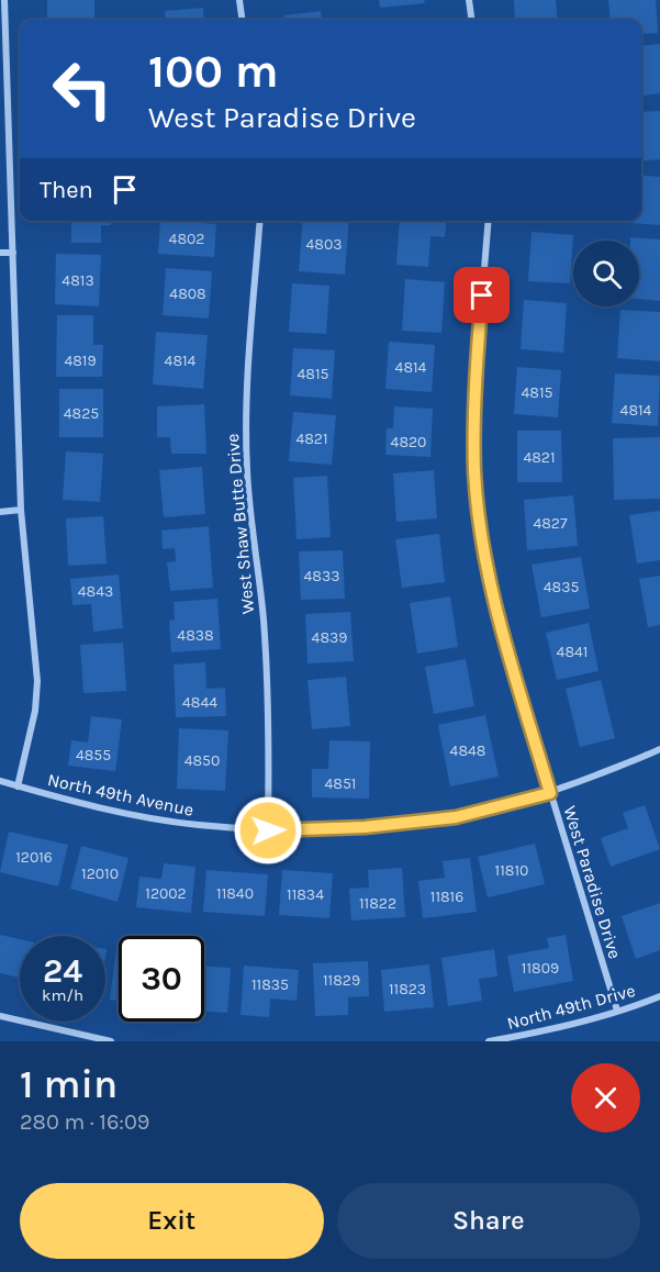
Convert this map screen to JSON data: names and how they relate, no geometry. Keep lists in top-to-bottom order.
{
  "streets": {
    "street": [
      "West Shaw Butte Drive",
      "North 49th Avenue",
      "West Paradise Drive",
      "North 49th Drive"
    ]
  },
  "crossings": [
    ["West Shaw Butte Drive", "North 49th Avenue"],
    ["North 49th Avenue", "West Paradise Drive"],
    ["West Paradise Drive", "North 49th Drive"]
  ],
  "house_numbers": [
    "4802",
    "4803",
    "4813",
    "4808",
    "4819",
    "4814",
    "4814",
    "4815",
    "4815",
    "4814",
    "4825",
    "4821",
    "4820",
    "4821",
    "4827",
    "4833",
    "4835",
    "4843",
    "4838",
    "4839",
    "4841",
    "4844",
    "4848",
    "4855",
    "4850",
    "4851",
    "12016",
    "11810",
    "12010",
    "12002",
    "11840",
    "11834",
    "11816",
    "11822",
    "11809",
    "11829",
    "11835",
    "11823"
  ],
  "page": {
    "turn": ["100 m", "West Paradise Drive"],
    "then": "Then",
    "speed": "24 km/h",
    "limit": "30",
    "heading": ["1 min", "280 m · 16:09"],
    "buttons": ["Exit", "Share"]
  }
}
